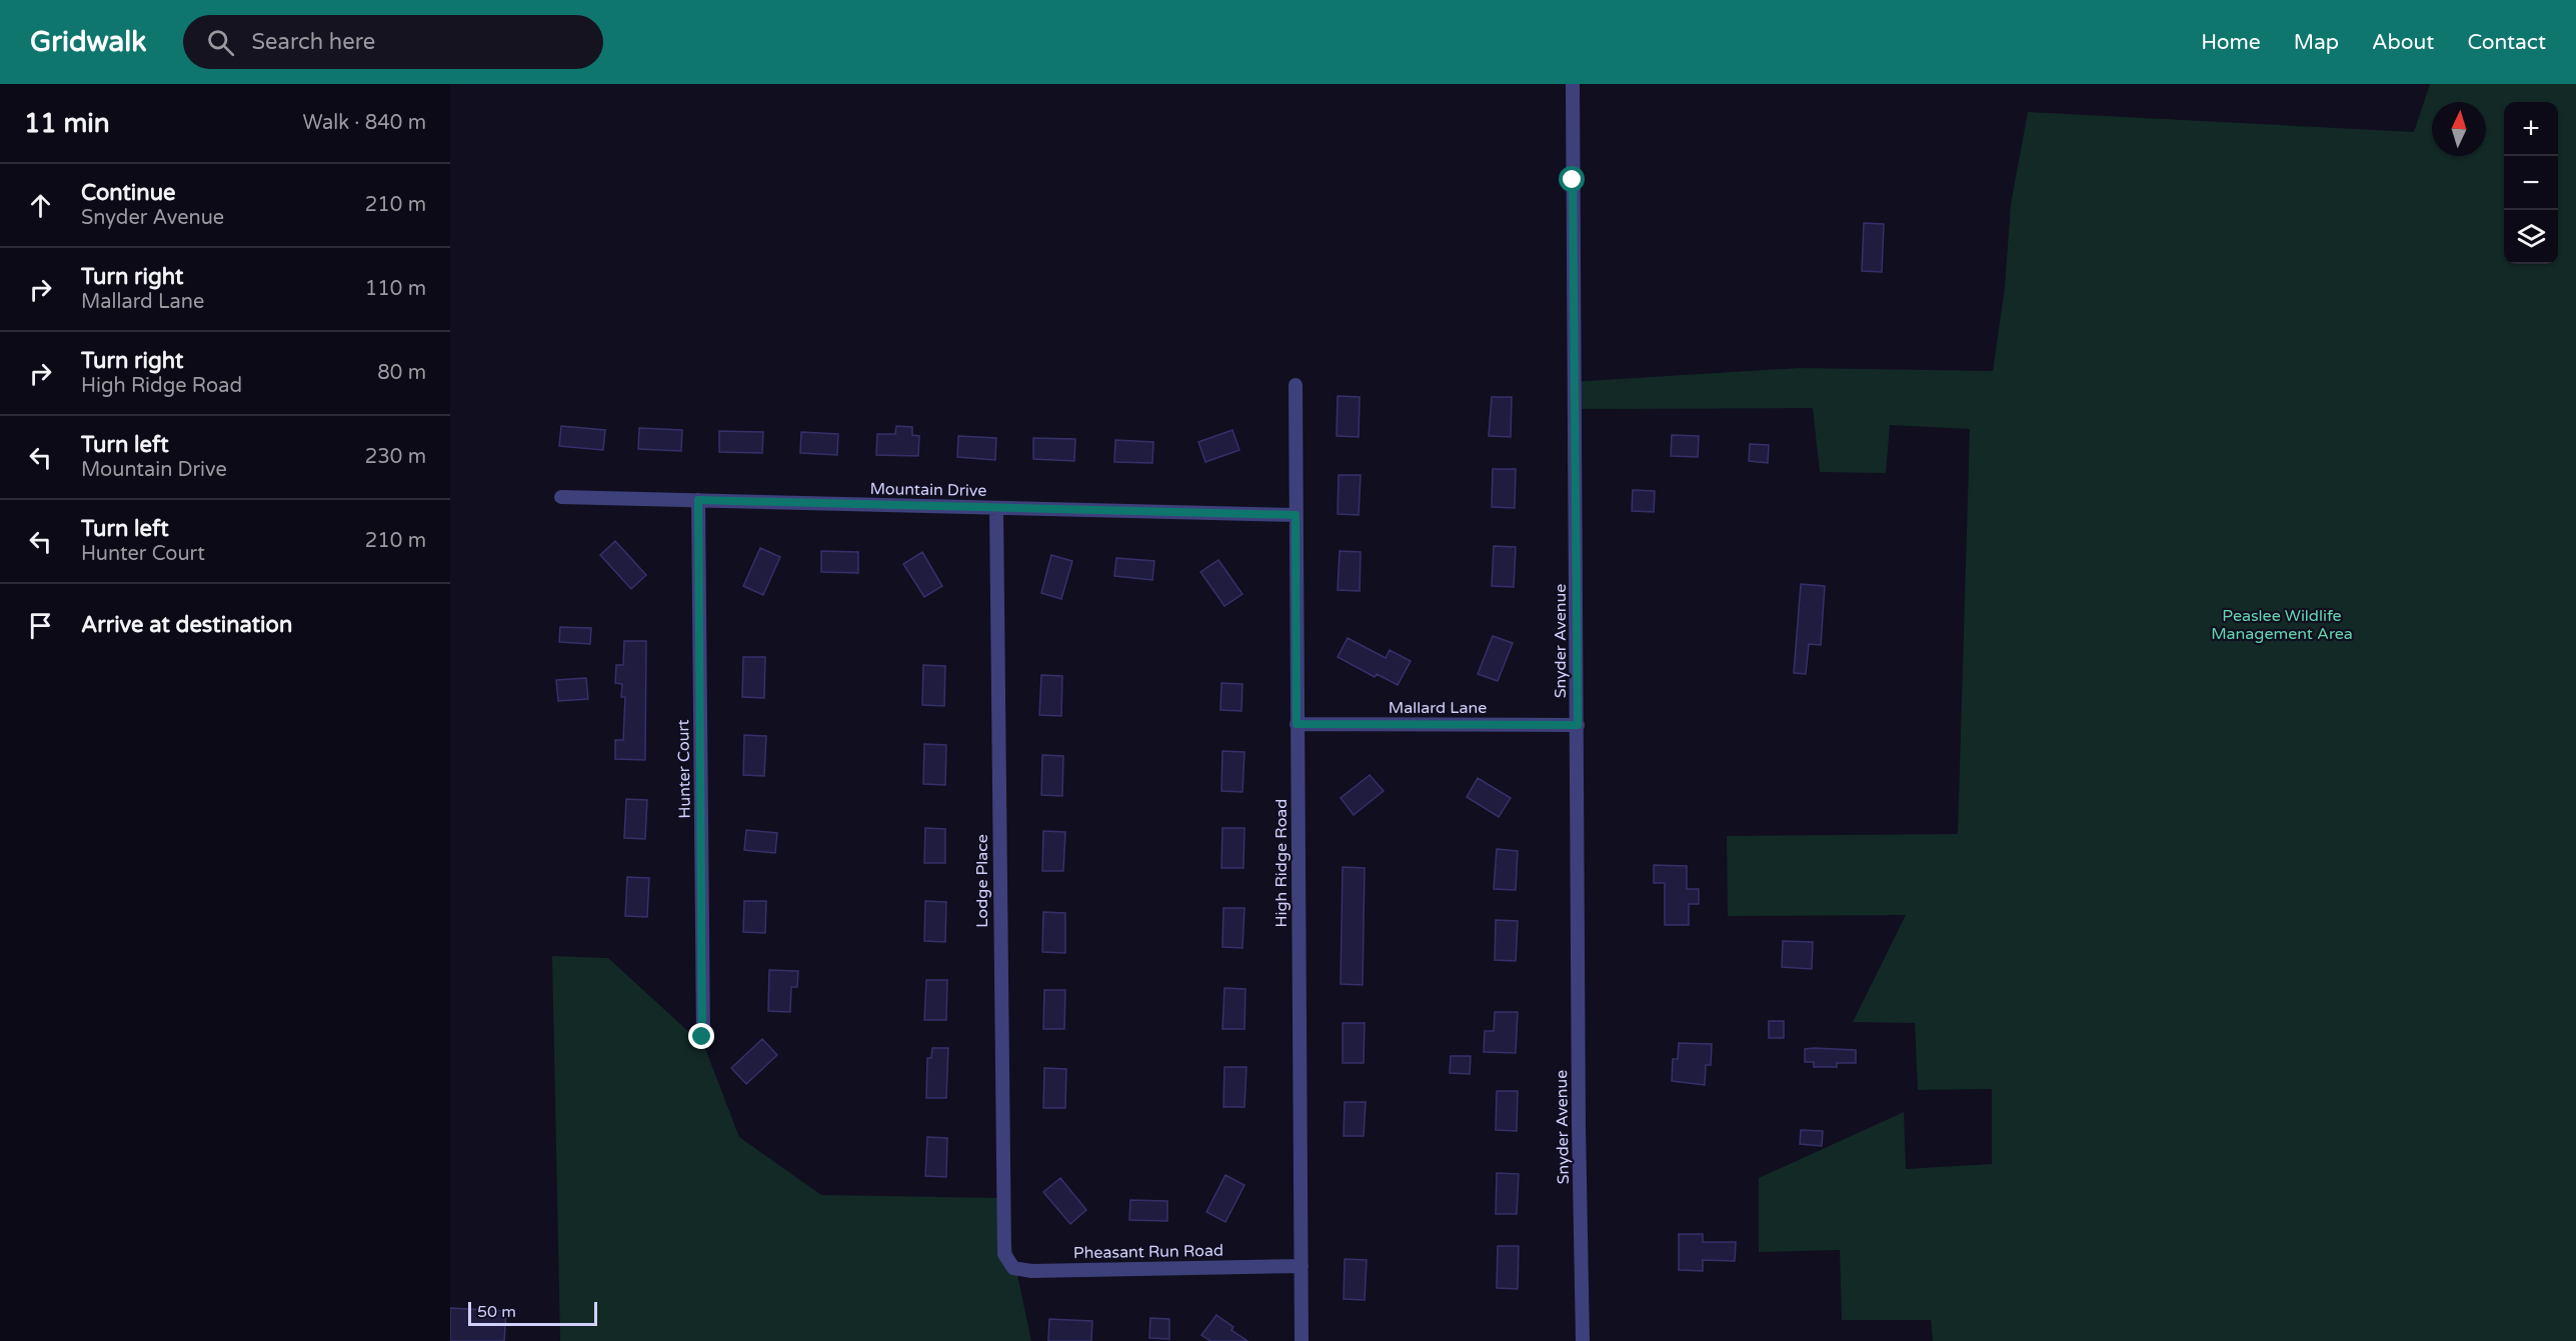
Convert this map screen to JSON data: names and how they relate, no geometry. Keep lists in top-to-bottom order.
{
  "streets": {
    "street": [
      "Mountain Drive",
      "Snyder Avenue",
      "Mallard Lane",
      "Hunter Court",
      "High Ridge Road",
      "Lodge Place",
      "Pheasant Run Road"
    ]
  },
  "crossings": [
    ["Mountain Drive", "Hunter Court"],
    ["Mountain Drive", "High Ridge Road"],
    ["Mountain Drive", "Lodge Place"],
    ["Snyder Avenue", "Mallard Lane"],
    ["Mallard Lane", "High Ridge Road"],
    ["High Ridge Road", "Pheasant Run Road"],
    ["Lodge Place", "Pheasant Run Road"]
  ],
  "parks": ["Peaslee Wildlife Management Area"],
  "scale_bar": "50 m",
  "north": "top",
  "page": {
    "header": "Gridwalk",
    "search": "Search here",
    "nav": [
      "Home",
      "Map",
      "About",
      "Contact"
    ],
    "heading": ["11 min", "Walk · 840 m"],
    "map_buttons": ["+", "−"],
    "list": [
      ["Continue", "Snyder Avenue", "210 m"],
      ["Turn right", "Mallard Lane", "110 m"],
      ["Turn right", "High Ridge Road", "80 m"],
      ["Turn left", "Mountain Drive", "230 m"],
      ["Turn left", "Hunter Court", "210 m"],
      "Arrive at destination"
    ],
    "scale": "50 m"
  }
}
